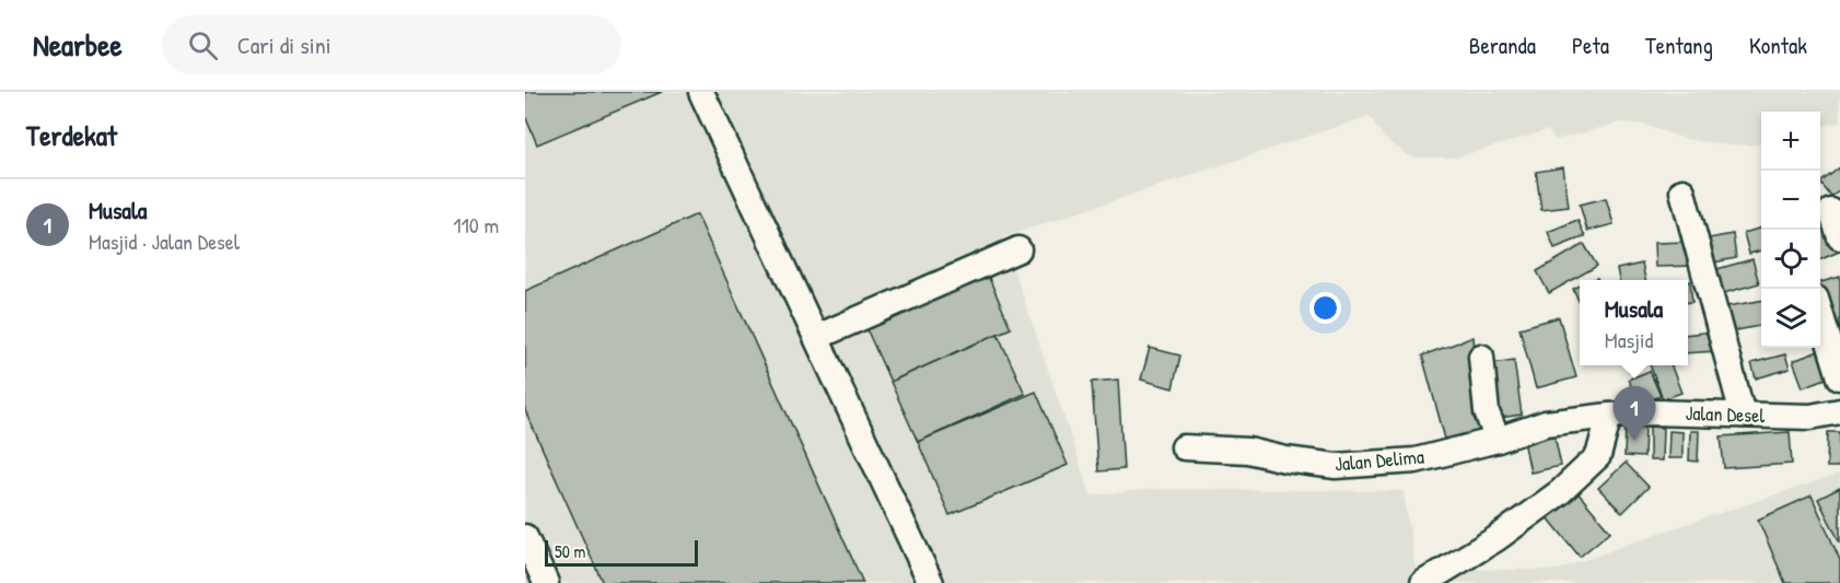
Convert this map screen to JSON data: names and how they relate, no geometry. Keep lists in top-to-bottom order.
{
  "streets": {
    "street": ["Jalan Desel", "Jalan Delima"]
  },
  "crossings": [
    ["Jalan Desel", "Jalan Delima"]
  ],
  "scale_bar": "50 m",
  "page": {
    "header": "Nearbee",
    "search": "Cari di sini",
    "nav": [
      "Beranda",
      "Peta",
      "Tentang",
      "Kontak"
    ],
    "heading": "Terdekat",
    "map_buttons": ["+", "−"],
    "list": [
      {
        "mark": "1",
        "name": "Musala",
        "note": "Masjid · Jalan Desel",
        "value": "110 m"
      }
    ],
    "popup": ["Musala", "Masjid"],
    "pins": "1",
    "scale": "50 m"
  }
}
